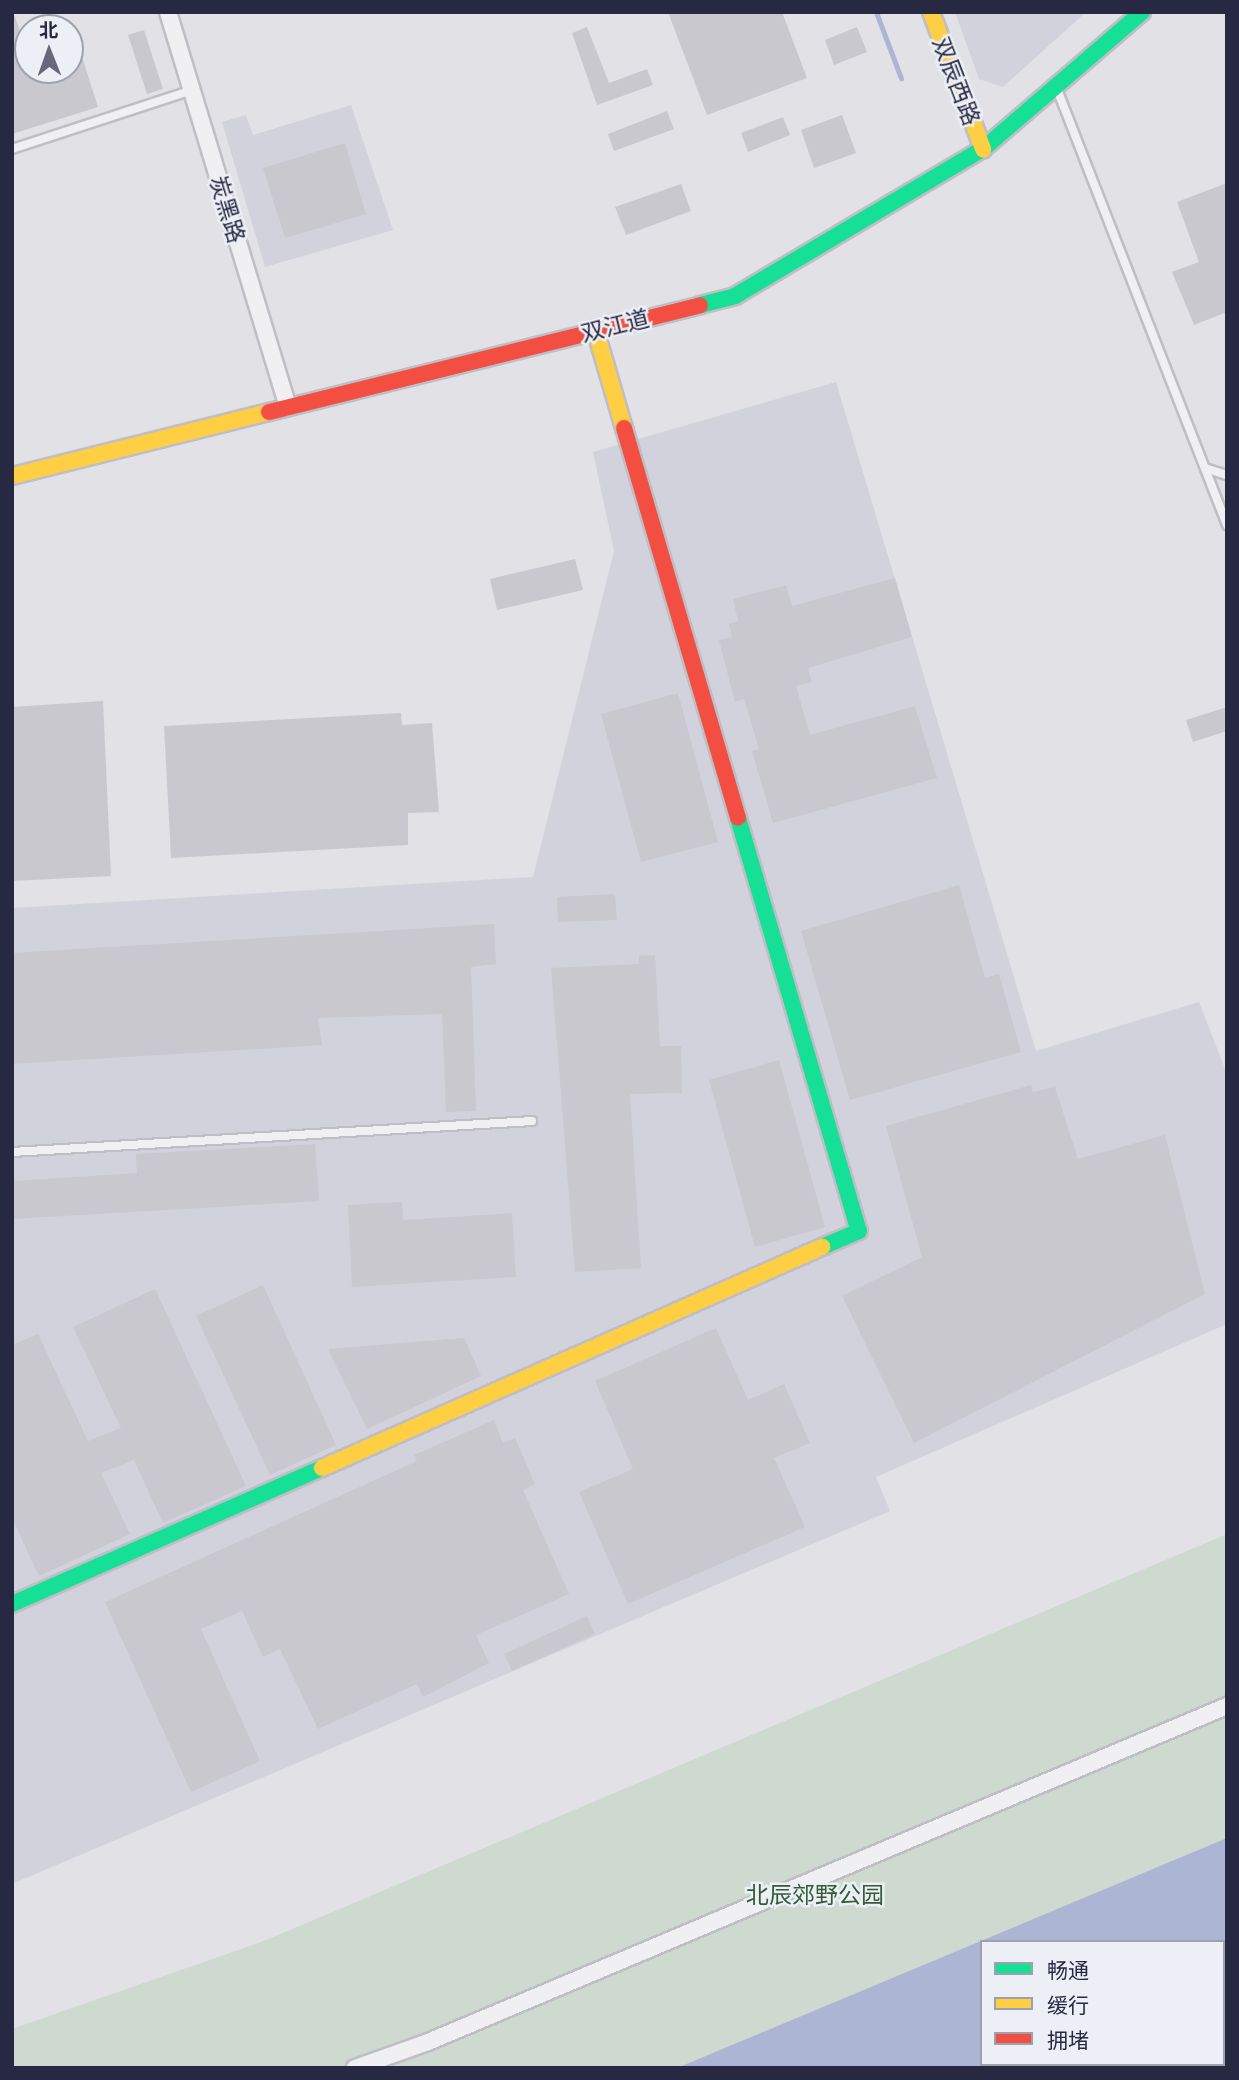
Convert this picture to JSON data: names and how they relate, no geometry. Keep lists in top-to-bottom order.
{
  "streets": {
    "street": ["双辰西路", "炭黑路", "双江道"]
  },
  "crossings": [
    ["双辰西路", "双江道"],
    ["炭黑路", "双江道"]
  ],
  "parks": ["北辰郊野公园"],
  "legend": ["畅通", "缓行", "拥堵"],
  "north": "top"
}
